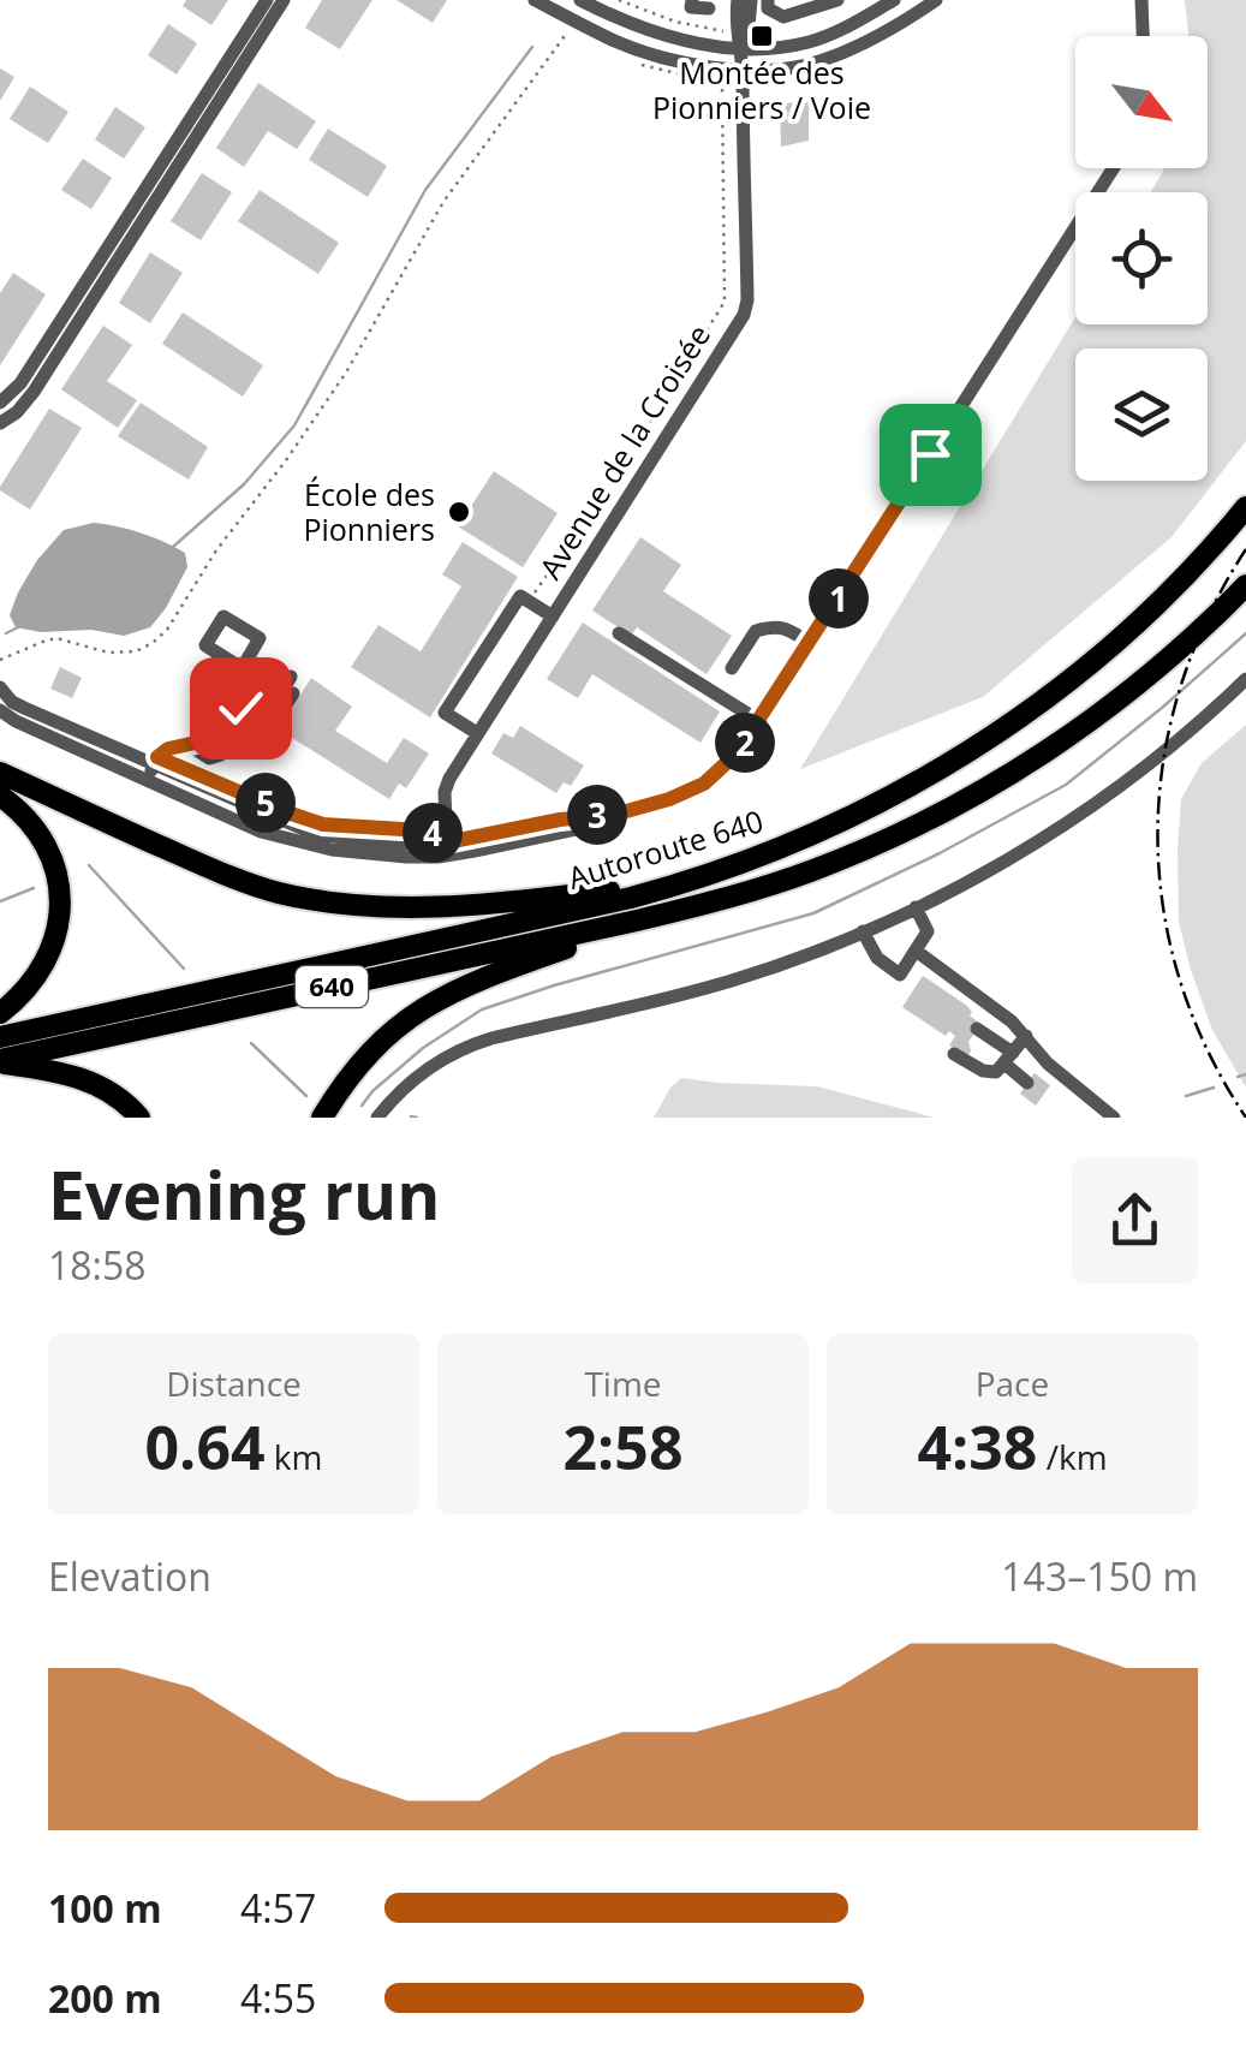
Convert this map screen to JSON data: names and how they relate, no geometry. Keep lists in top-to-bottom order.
{
  "streets": {
    "highway": ["Autoroute 640", "640"],
    "street": ["Avenue de la Croisée"]
  },
  "places": {
    "transit": ["Montée des Pionniers / Voie"],
    "other": ["École des Pionniers"]
  },
  "north": "bottom right",
  "page": {
    "pins": [
      "1",
      "2",
      "5",
      "3",
      "4"
    ],
    "heading": ["Evening run", "18:58"],
    "stats": [
      ["Distance", "0.64 km"],
      ["Time", "2:58"],
      ["Pace", "4:38 /km"]
    ],
    "chart": ["Elevation", "143–150 m"],
    "list": [
      {
        "name": "100 m",
        "note": "4:57"
      },
      {
        "name": "200 m",
        "note": "4:55"
      }
    ]
  }
}
